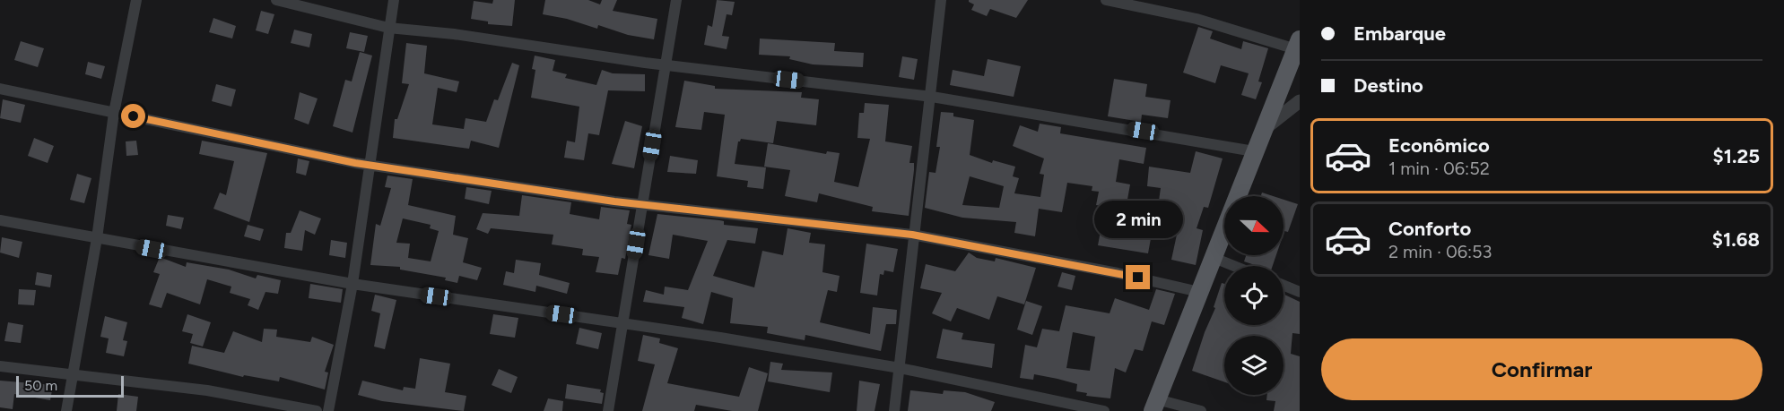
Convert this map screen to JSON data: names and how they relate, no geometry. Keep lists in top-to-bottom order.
{
  "scale_bar": "50 m",
  "north": "right",
  "page": {
    "banner": ["Embarque", "Destino"],
    "list": [
      {
        "name": "Econômico",
        "note": "1 min · 06:52",
        "value": "$1.25"
      },
      {
        "name": "Conforto",
        "note": "2 min · 06:53",
        "value": "$1.68"
      }
    ],
    "bubble": "2 min",
    "buttons": "Confirmar",
    "scale": "50 m"
  }
}
